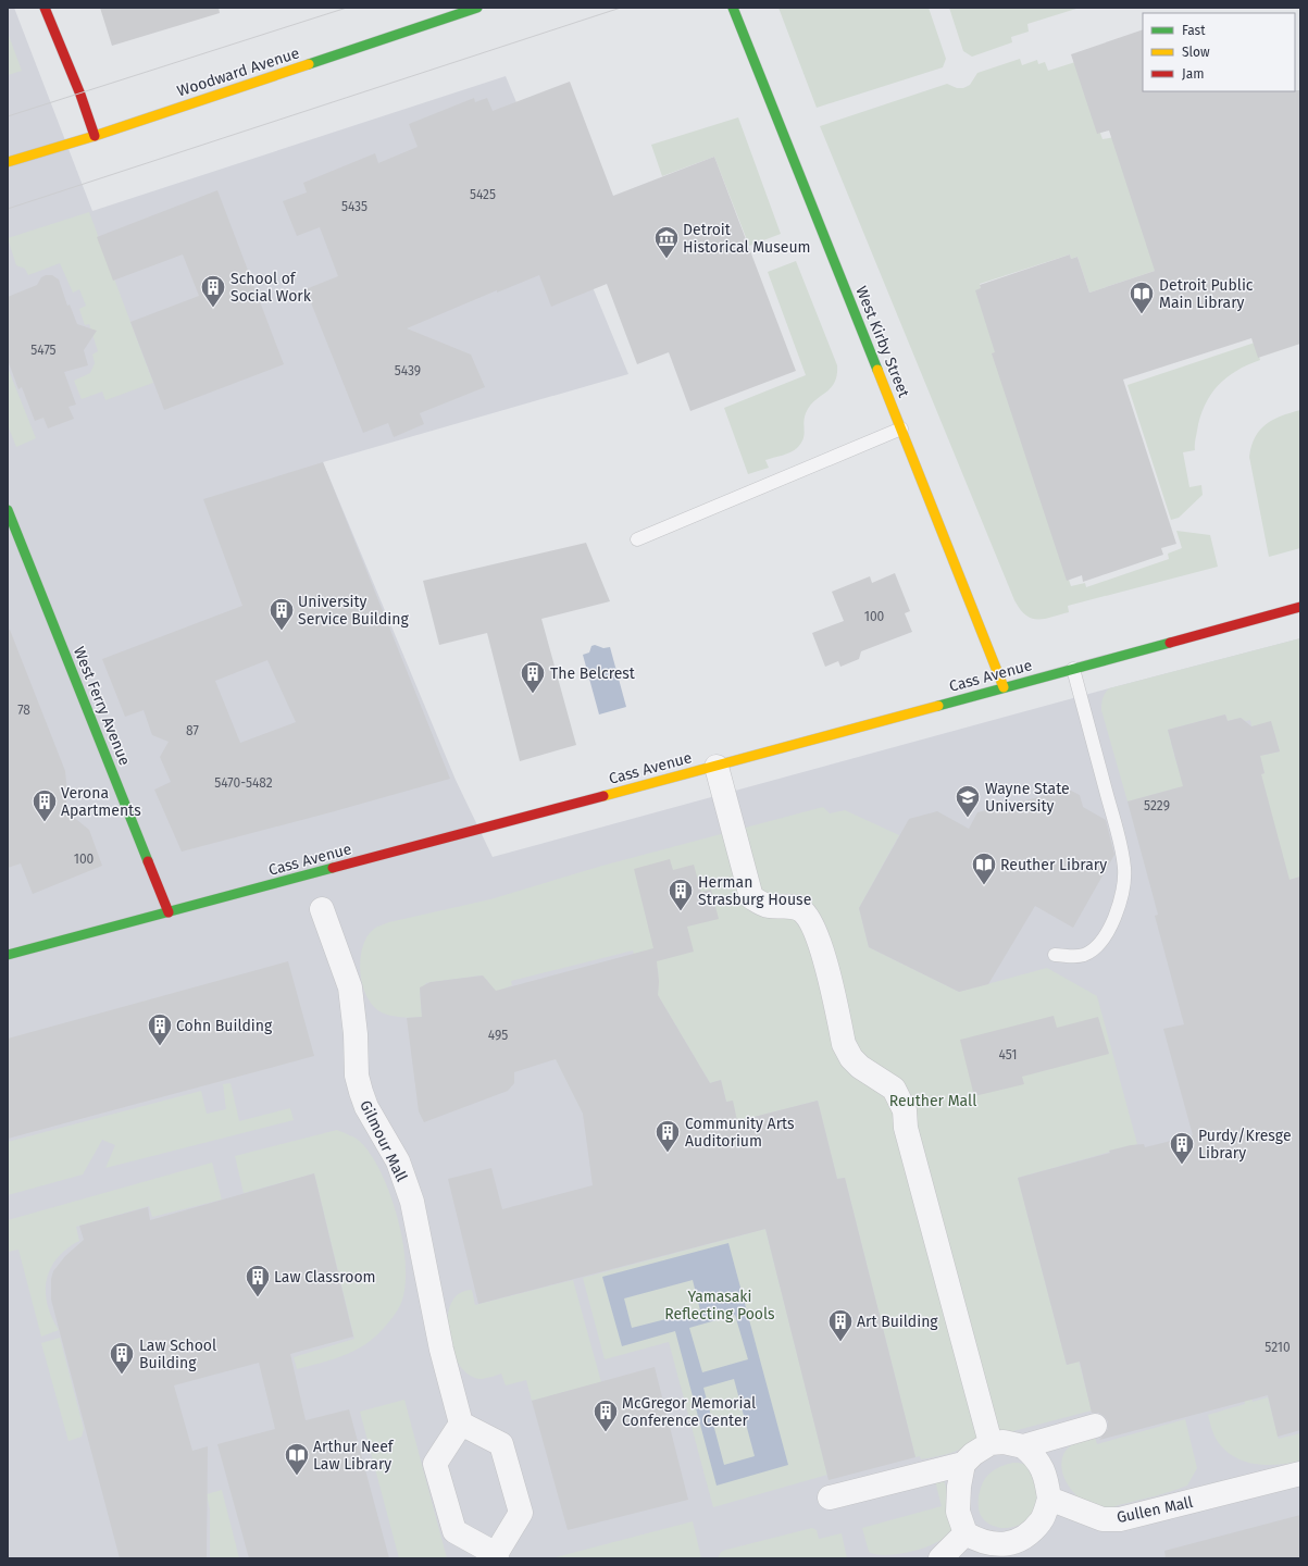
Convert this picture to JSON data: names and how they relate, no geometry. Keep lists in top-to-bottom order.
{
  "streets": {
    "street": [
      "Woodward Avenue",
      "West Kirby Street",
      "Cass Avenue",
      "West Ferry Avenue",
      "Gilmour Mall",
      "Gullen Mall"
    ]
  },
  "crossings": [
    ["West Kirby Street", "Cass Avenue"],
    ["Cass Avenue", "West Ferry Avenue"]
  ],
  "parks": ["Reuther Mall", "Yamasaki Reflecting Pools"],
  "places": {
    "museum": ["Detroit Historical Museum"],
    "building": [
      "School of Social Work",
      "University Service Building",
      "The Belcrest",
      "Verona Apartments",
      "Herman Strasburg House",
      "Cohn Building",
      "Community Arts Auditorium",
      "Purdy/Kresge Library",
      "Law Classroom",
      "Art Building",
      "Law School Building",
      "McGregor Memorial Conference Center"
    ],
    "library": ["Detroit Public Main Library", "Reuther Library", "Arthur Neef Law Library"],
    "school or university": ["Wayne State University"]
  },
  "house_numbers": [
    "5425",
    "5435",
    "5475",
    "5439",
    "100",
    "78",
    "87",
    "5470-5482",
    "5229",
    "100",
    "495",
    "451",
    "5210"
  ],
  "legend": ["Fast", "Slow", "Jam"]
}
